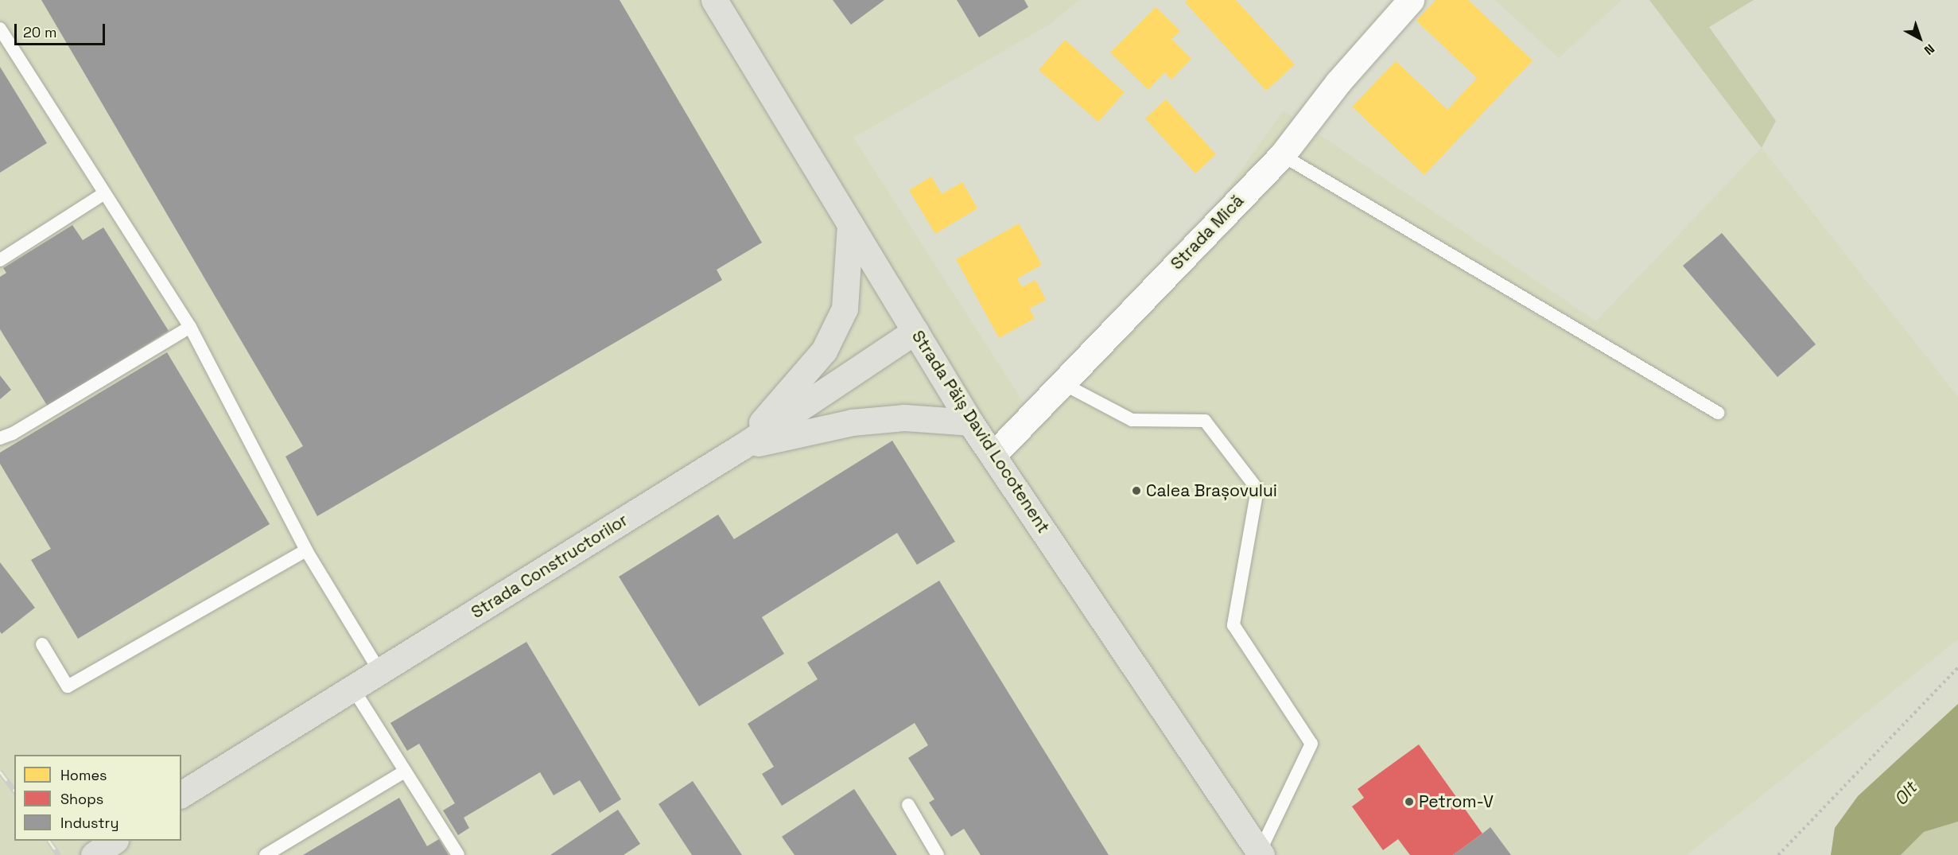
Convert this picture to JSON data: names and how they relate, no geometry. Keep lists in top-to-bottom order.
{
  "streets": {
    "main road": ["Strada Păiș David Locotenent", "Strada Constructorilor"],
    "street": ["Strada Mică"]
  },
  "crossings": [
    ["Strada Mică", "Strada Păiș David Locotenent"],
    ["Strada Păiș David Locotenent", "Strada Constructorilor"]
  ],
  "water": ["Olt"],
  "places": ["Calea Brașovului", "Petrom-V"],
  "legend": ["Homes", "Shops", "Industry"],
  "scale_bar": "20 m",
  "north": "bottom right"
}
